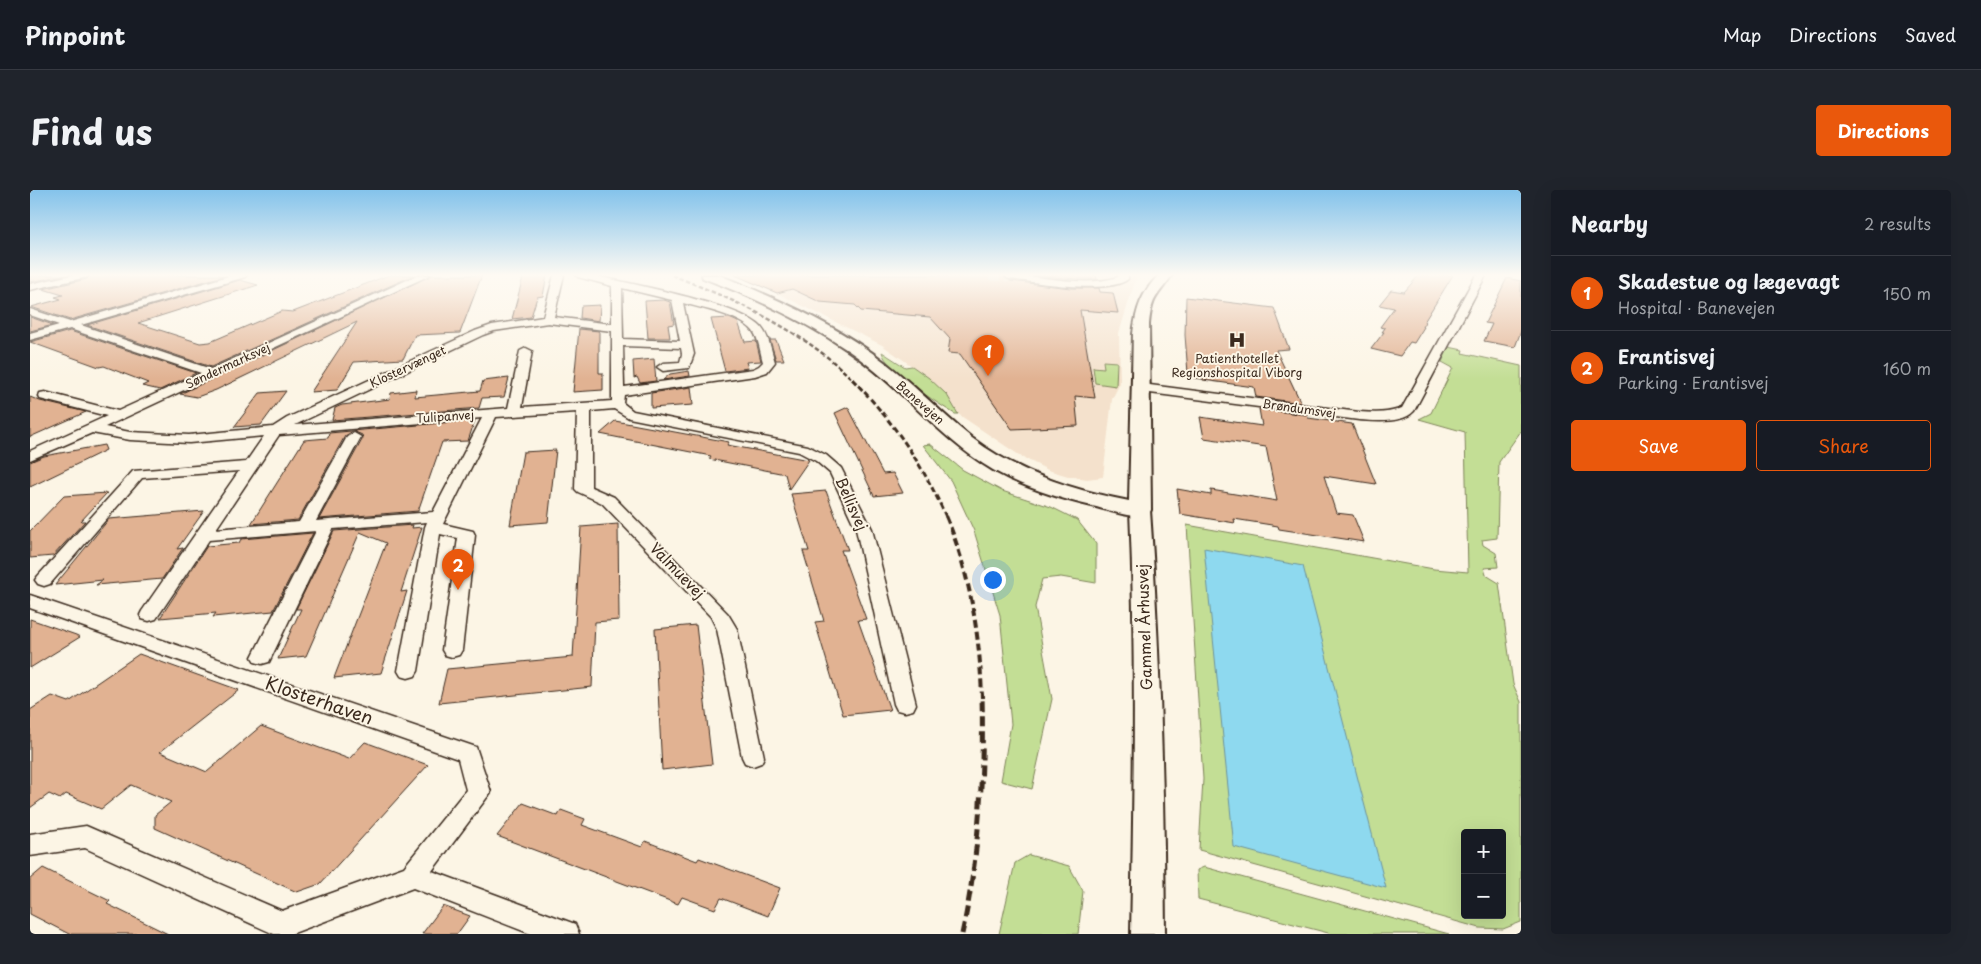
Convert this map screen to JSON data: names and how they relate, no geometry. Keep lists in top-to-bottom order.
{
  "streets": {
    "main road": ["Banevejen", "Gammel Århusvej"],
    "street": [
      "Søndermarksvej",
      "Klostervænget",
      "Brøndumsvej",
      "Tulipanvej",
      "Bellisvej",
      "Valmuevej",
      "Klosterhaven"
    ]
  },
  "crossings": [
    ["Søndermarksvej", "Tulipanvej"],
    ["Klostervænget", "Tulipanvej"],
    ["Banevejen", "Gammel Århusvej"],
    ["Brøndumsvej", "Gammel Århusvej"],
    ["Tulipanvej", "Bellisvej"],
    ["Tulipanvej", "Valmuevej"]
  ],
  "places": {
    "hospital": ["Patienthotellet Regionshospital Viborg"]
  },
  "page": {
    "header": "Pinpoint",
    "nav": ["Map", "Directions", "Saved"],
    "title": "Find us",
    "buttons": [
      "Directions",
      ["Save", "Share"]
    ],
    "heading": ["Nearby", "2 results"],
    "list": [
      {
        "mark": "1",
        "name": "Skadestue og lægevagt",
        "note": "Hospital · Banevejen",
        "value": "150 m"
      },
      {
        "mark": "2",
        "name": "Erantisvej",
        "note": "Parking · Erantisvej",
        "value": "160 m"
      }
    ],
    "pins": ["1", "2"],
    "map_buttons": ["+", "−"]
  }
}
